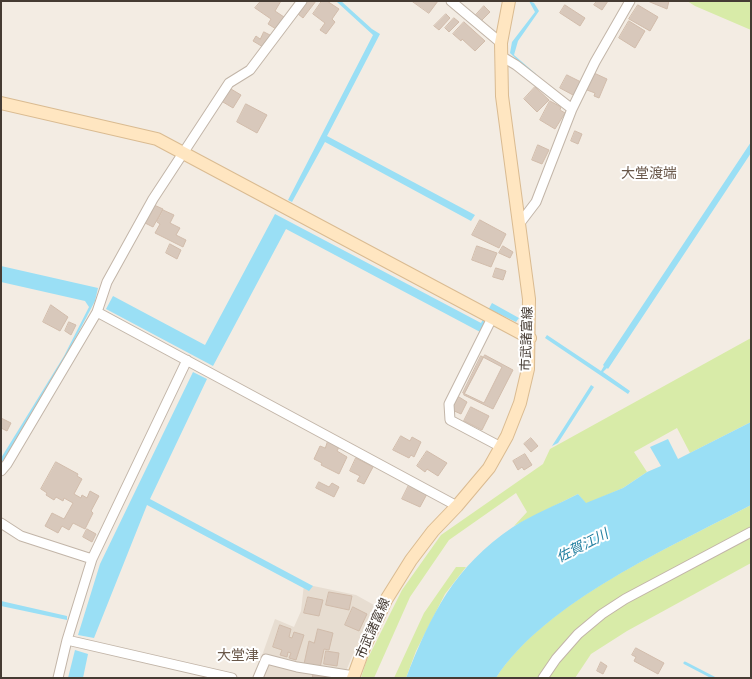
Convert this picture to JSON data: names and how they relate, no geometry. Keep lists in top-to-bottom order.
{
  "streets": {
    "main road": ["市武諸富線"]
  },
  "districts": ["大堂渡端", "大堂津"],
  "water": ["佐賀江川"]
}
